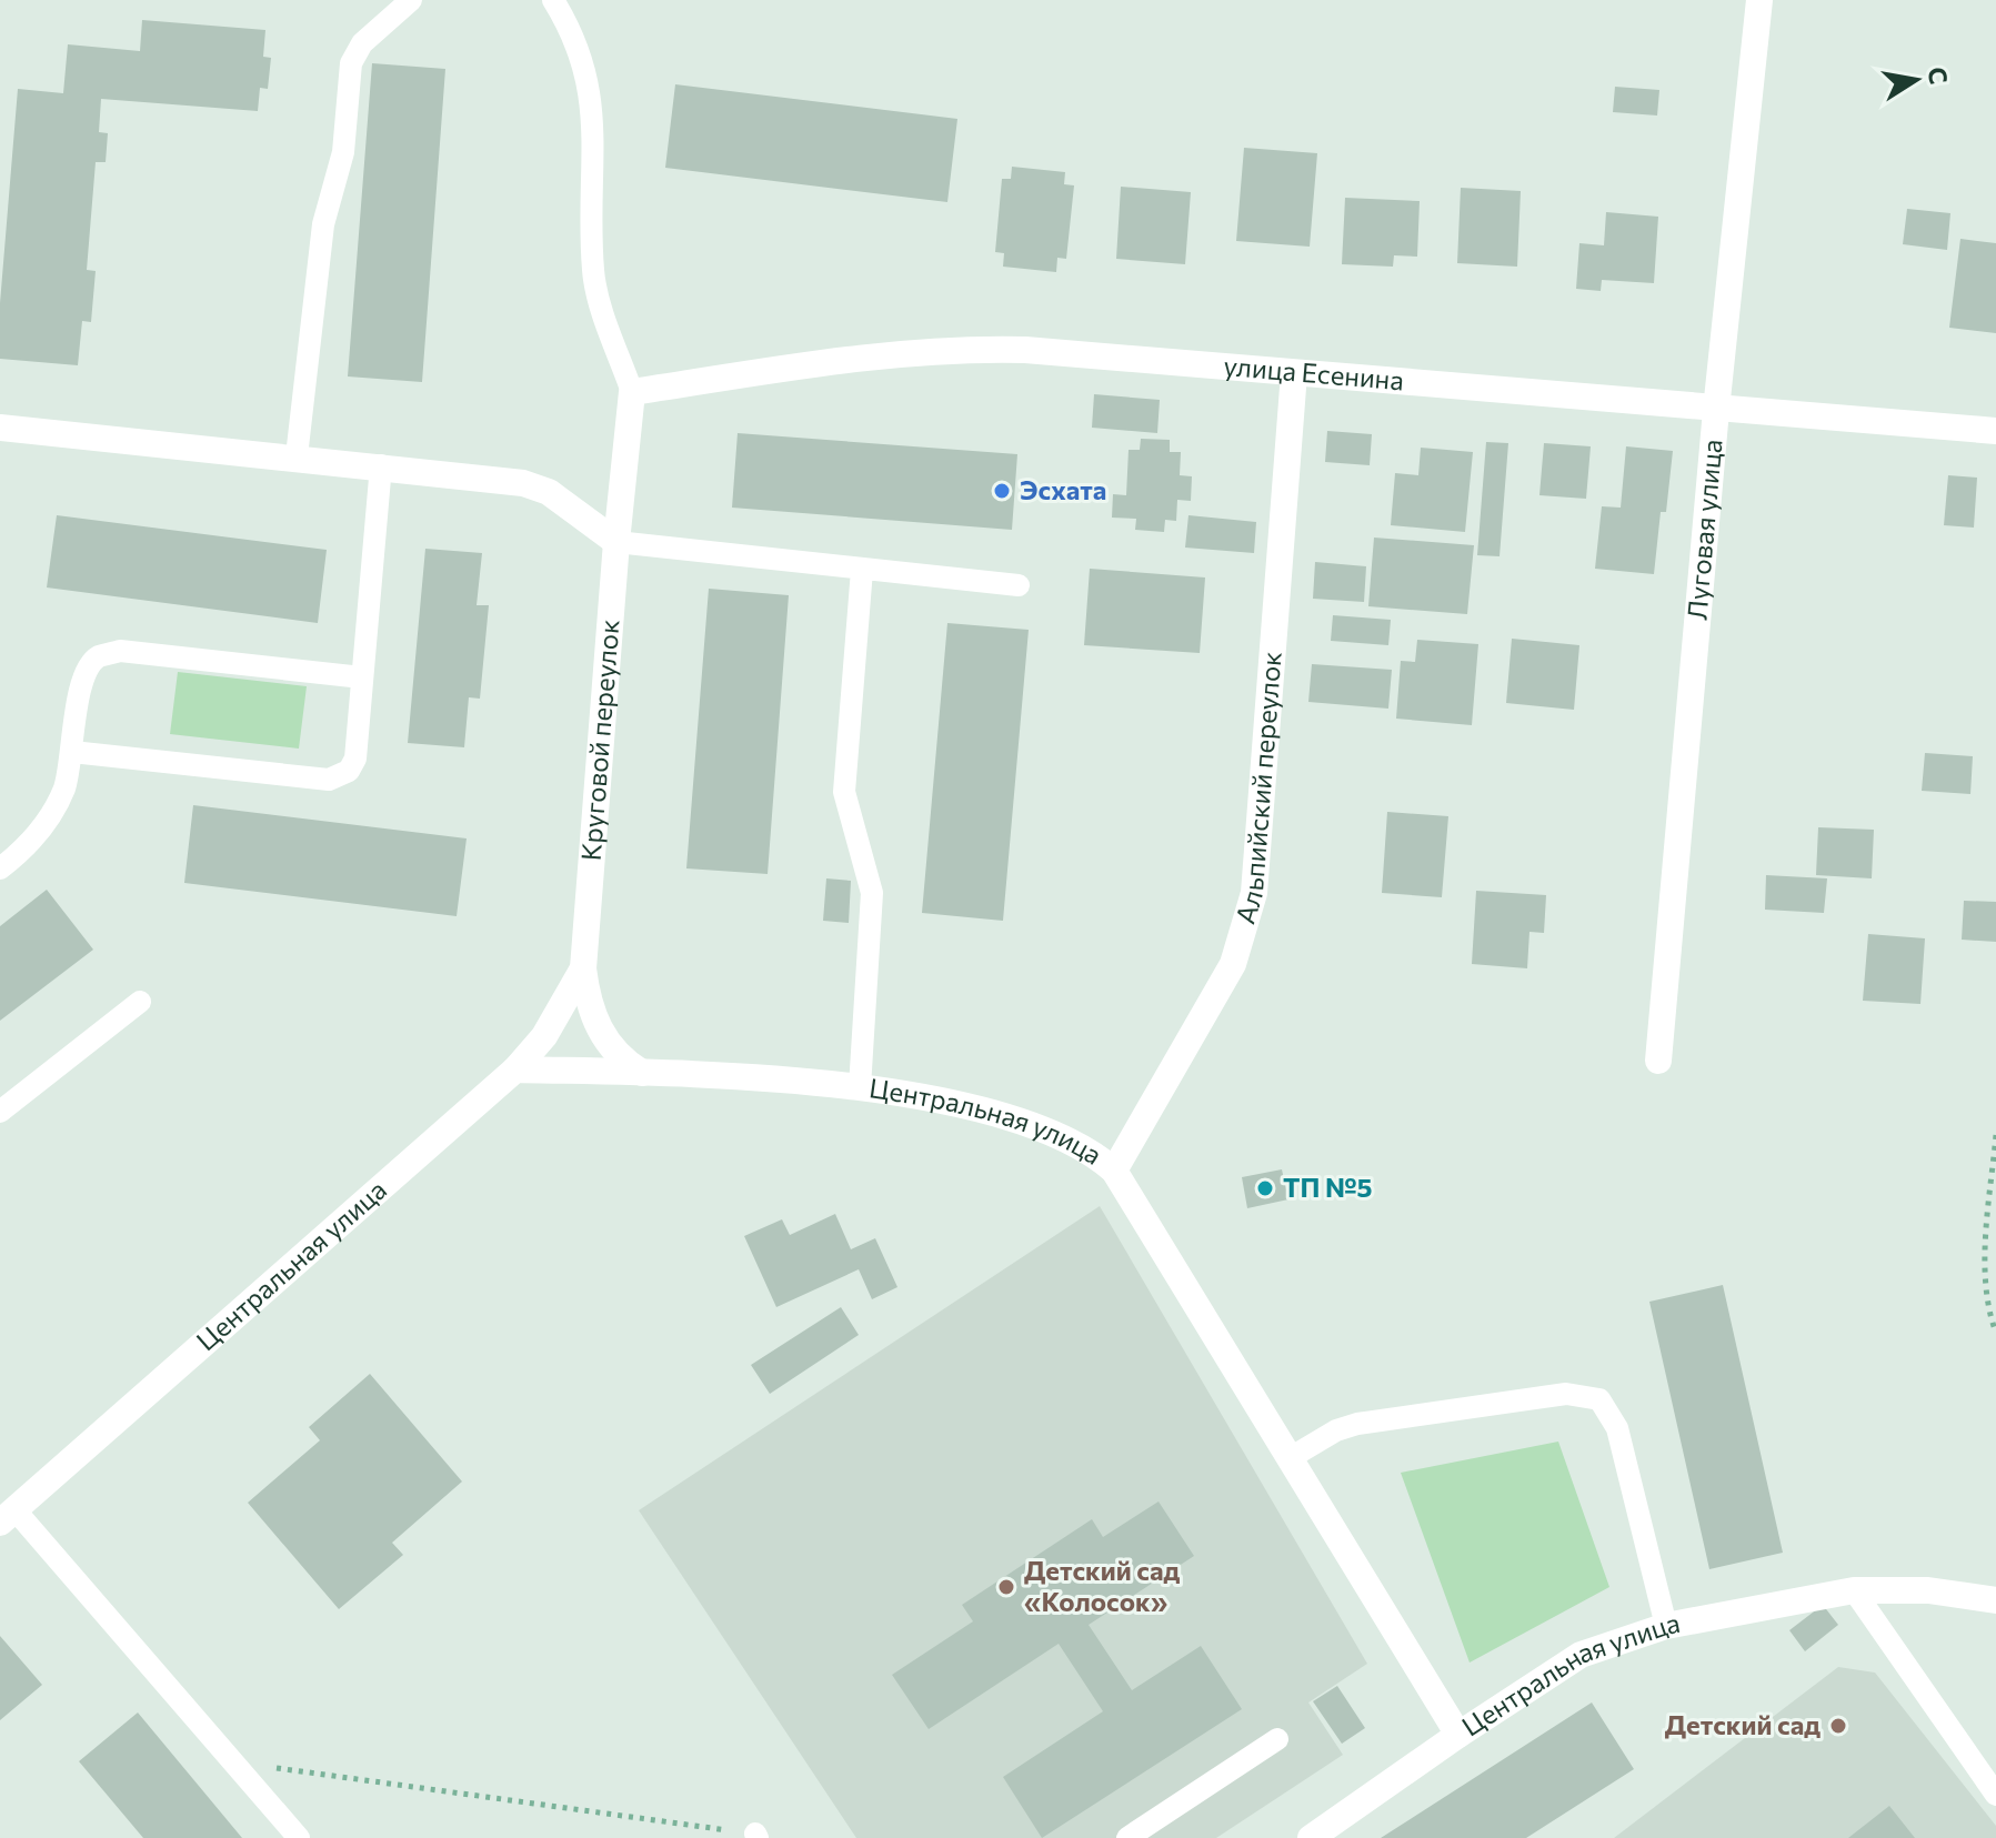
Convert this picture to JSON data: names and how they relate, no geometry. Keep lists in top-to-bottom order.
{
  "streets": {
    "street": [
      "улица Есенина",
      "Луговая улица",
      "Круговой переулок",
      "Альпийский переулок",
      "Центральная улица"
    ]
  },
  "crossings": [
    ["улица Есенина", "Луговая улица"],
    ["улица Есенина", "Круговой переулок"],
    ["улица Есенина", "Альпийский переулок"],
    ["Круговой переулок", "Центральная улица"],
    ["Альпийский переулок", "Центральная улица"]
  ],
  "places": [
    "Эсхата",
    "ТП №5",
    "Детский сад «Колосок»",
    "Детский сад"
  ],
  "north": "right"
}
